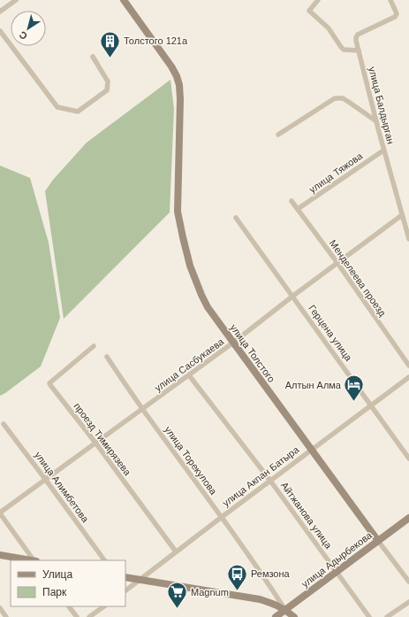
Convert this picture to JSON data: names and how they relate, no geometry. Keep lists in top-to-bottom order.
{
  "streets": {
    "street": [
      "улица Балдырган",
      "улица Тяжова",
      "Менделеева проезд",
      "Герцена улица",
      "улица Толстого",
      "улица Сасбукаева",
      "проезд Тимирязева",
      "улица Торекулова",
      "улица Акпан Батыра",
      "улица Алимбетова",
      "Айтжанова улица",
      "улица Адырбекова"
    ]
  },
  "crossings": [
    ["улица Балдырган", "улица Тяжова"],
    ["улица Балдырган", "улица Сасбукаева"],
    ["улица Тяжова", "Менделеева проезд"],
    ["Менделеева проезд", "улица Сасбукаева"],
    ["Герцена улица", "улица Сасбукаева"],
    ["Герцена улица", "улица Акпан Батыра"],
    ["улица Толстого", "улица Сасбукаева"],
    ["улица Толстого", "улица Акпан Батыра"],
    ["улица Толстого", "улица Адырбекова"],
    ["улица Сасбукаева", "проезд Тимирязева"],
    ["улица Сасбукаева", "улица Торекулова"],
    ["улица Сасбукаева", "улица Алимбетова"],
    ["улица Сасбукаева", "Айтжанова улица"],
    ["проезд Тимирязева", "улица Акпан Батыра"],
    ["улица Торекулова", "улица Акпан Батыра"],
    ["улица Торекулова", "улица Адырбекова"],
    ["улица Акпан Батыра", "Айтжанова улица"],
    ["Айтжанова улица", "улица Адырбекова"]
  ],
  "places": {
    "building": ["Толстого 121а"],
    "hotel": ["Алтын Алма"],
    "bus stop": ["Ремзона"],
    "supermarket": ["Magnum"]
  },
  "legend": ["Улица", "Парк"],
  "north": "bottom left"
}
